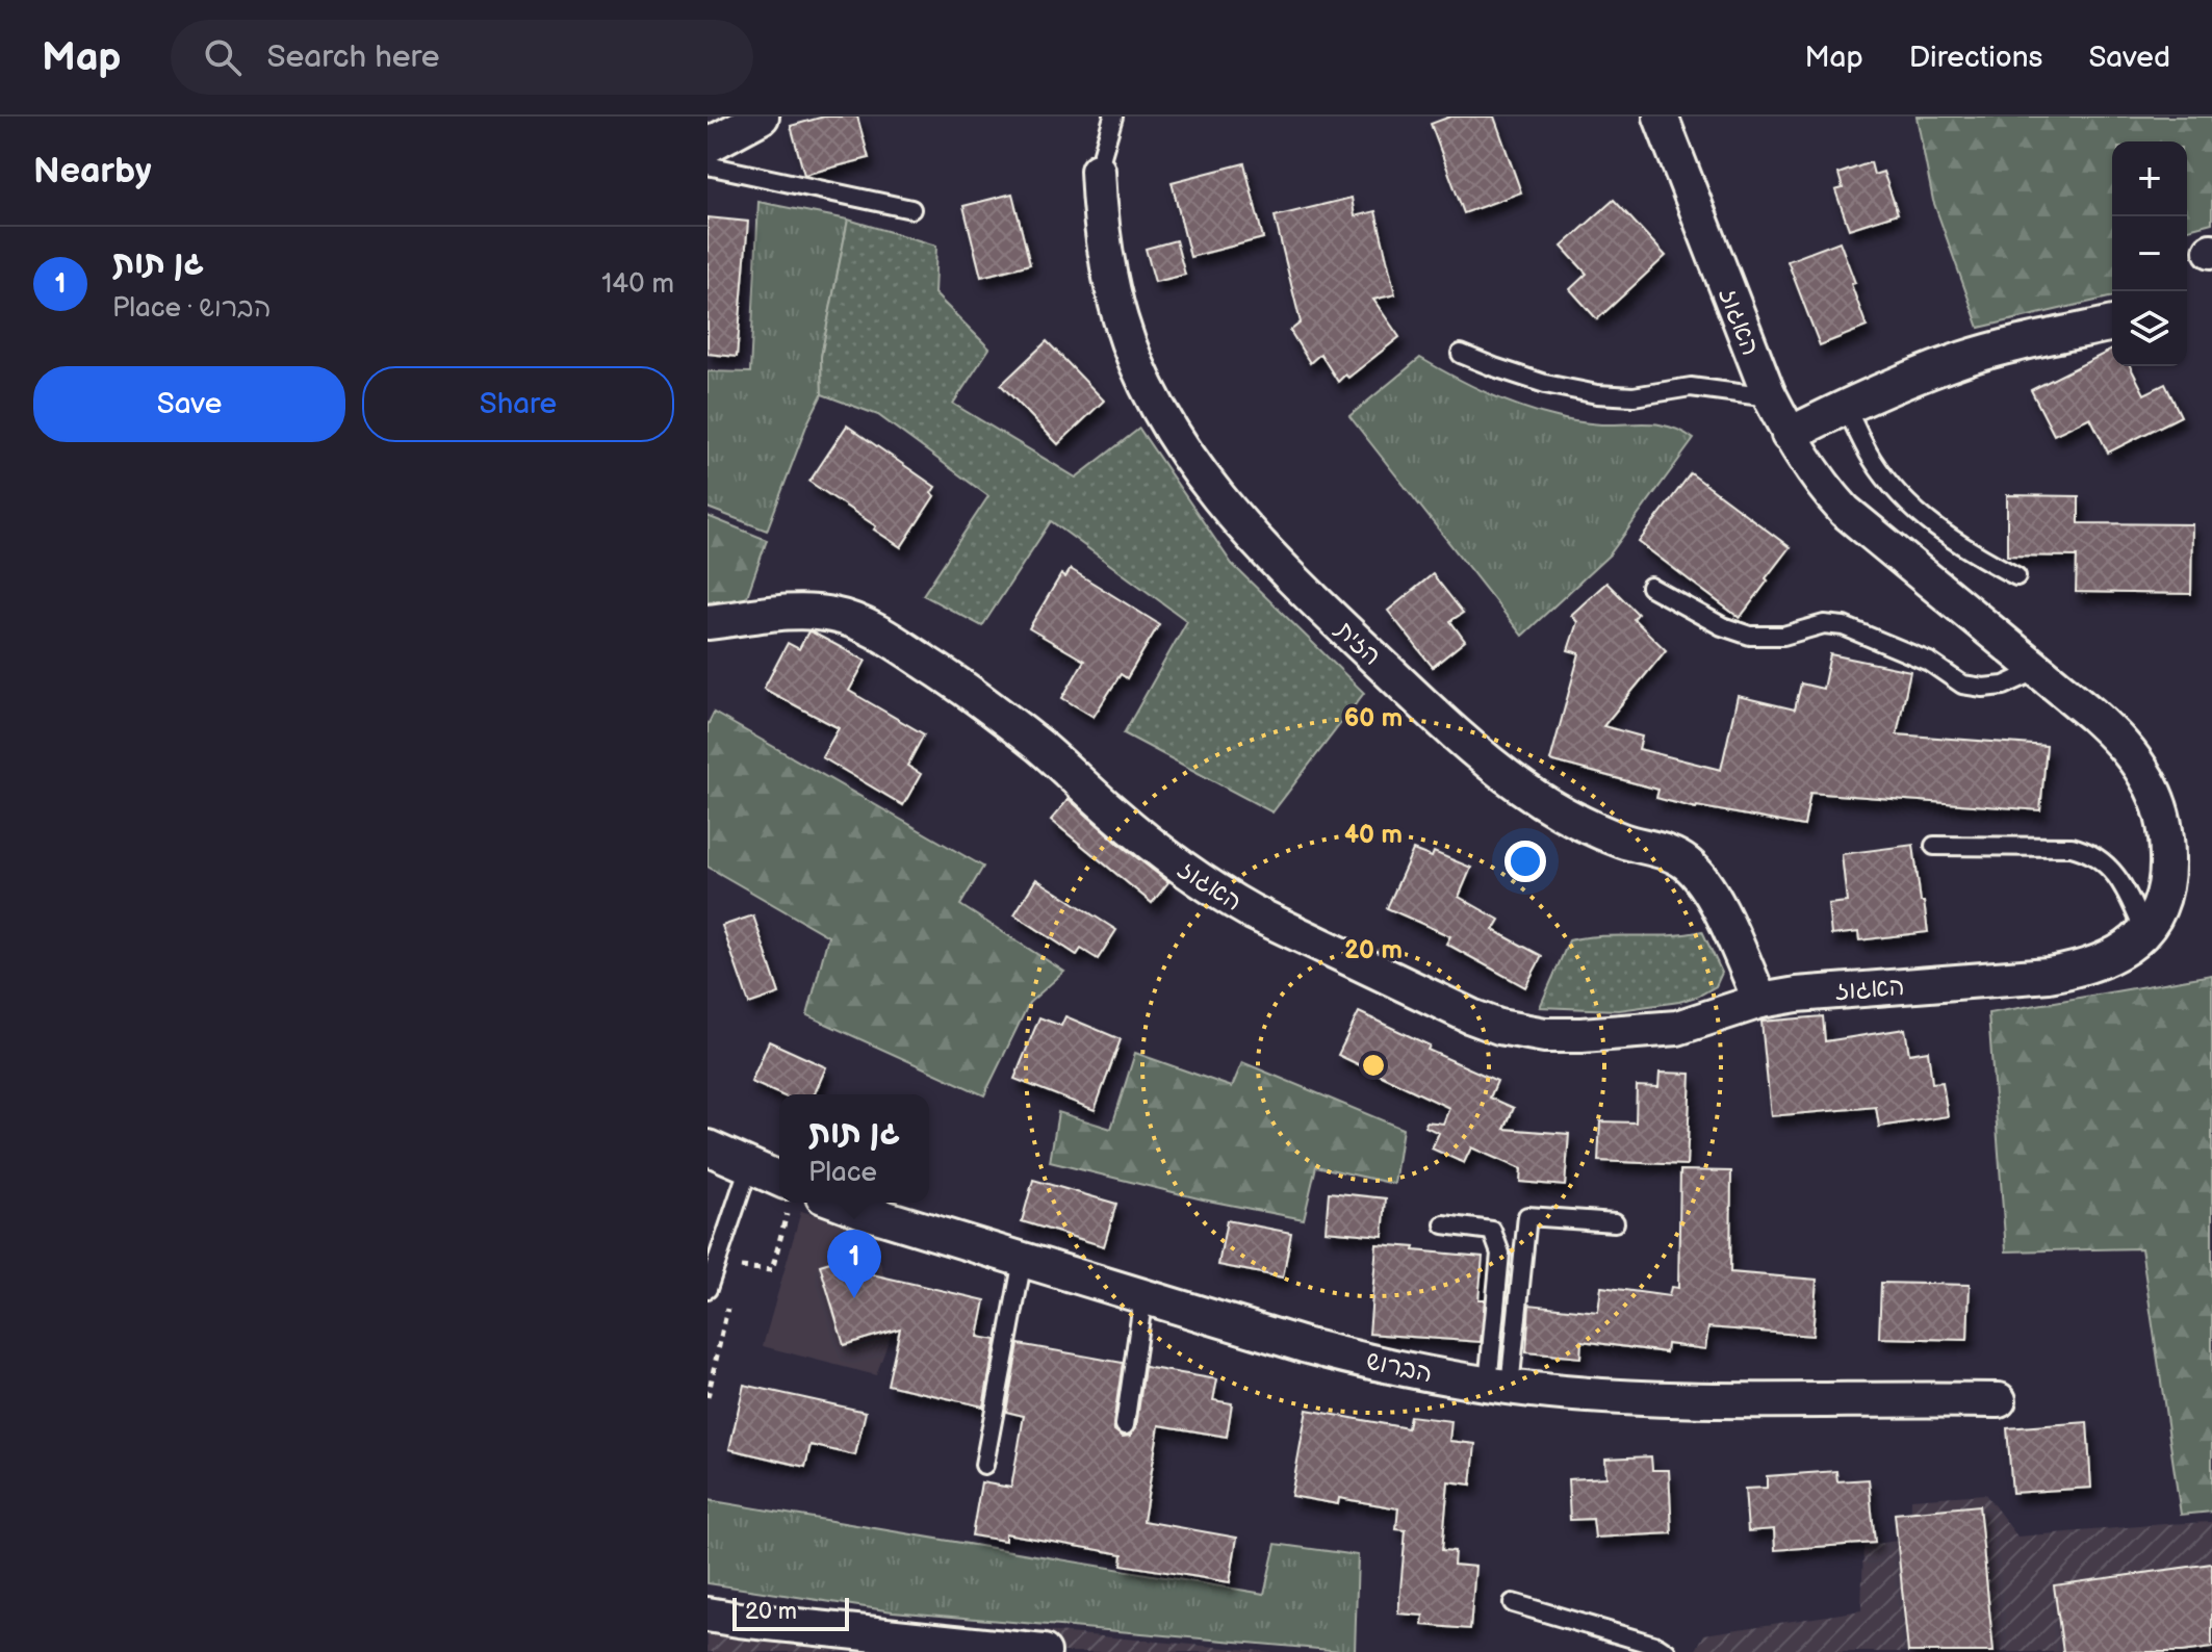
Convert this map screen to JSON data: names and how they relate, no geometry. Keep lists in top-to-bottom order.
{
  "streets": {
    "street": ["האגוז", "הזית", "הברוש"]
  },
  "crossings": [
    ["האגוז", "הזית"]
  ],
  "scale_bar": "20 m",
  "page": {
    "header": "Map",
    "search": "Search here",
    "nav": ["Map", "Directions", "Saved"],
    "heading": "Nearby",
    "map_buttons": ["+", "−"],
    "list": [
      {
        "mark": "1",
        "name": "גן תות",
        "note": "Place · הברוש",
        "value": "140 m"
      }
    ],
    "buttons": ["Save", "Share"],
    "popup": ["גן תות", "Place"],
    "pins": "1",
    "scale": "20 m"
  },
  "rings": ["60 m", "40 m", "20 m"]
}
